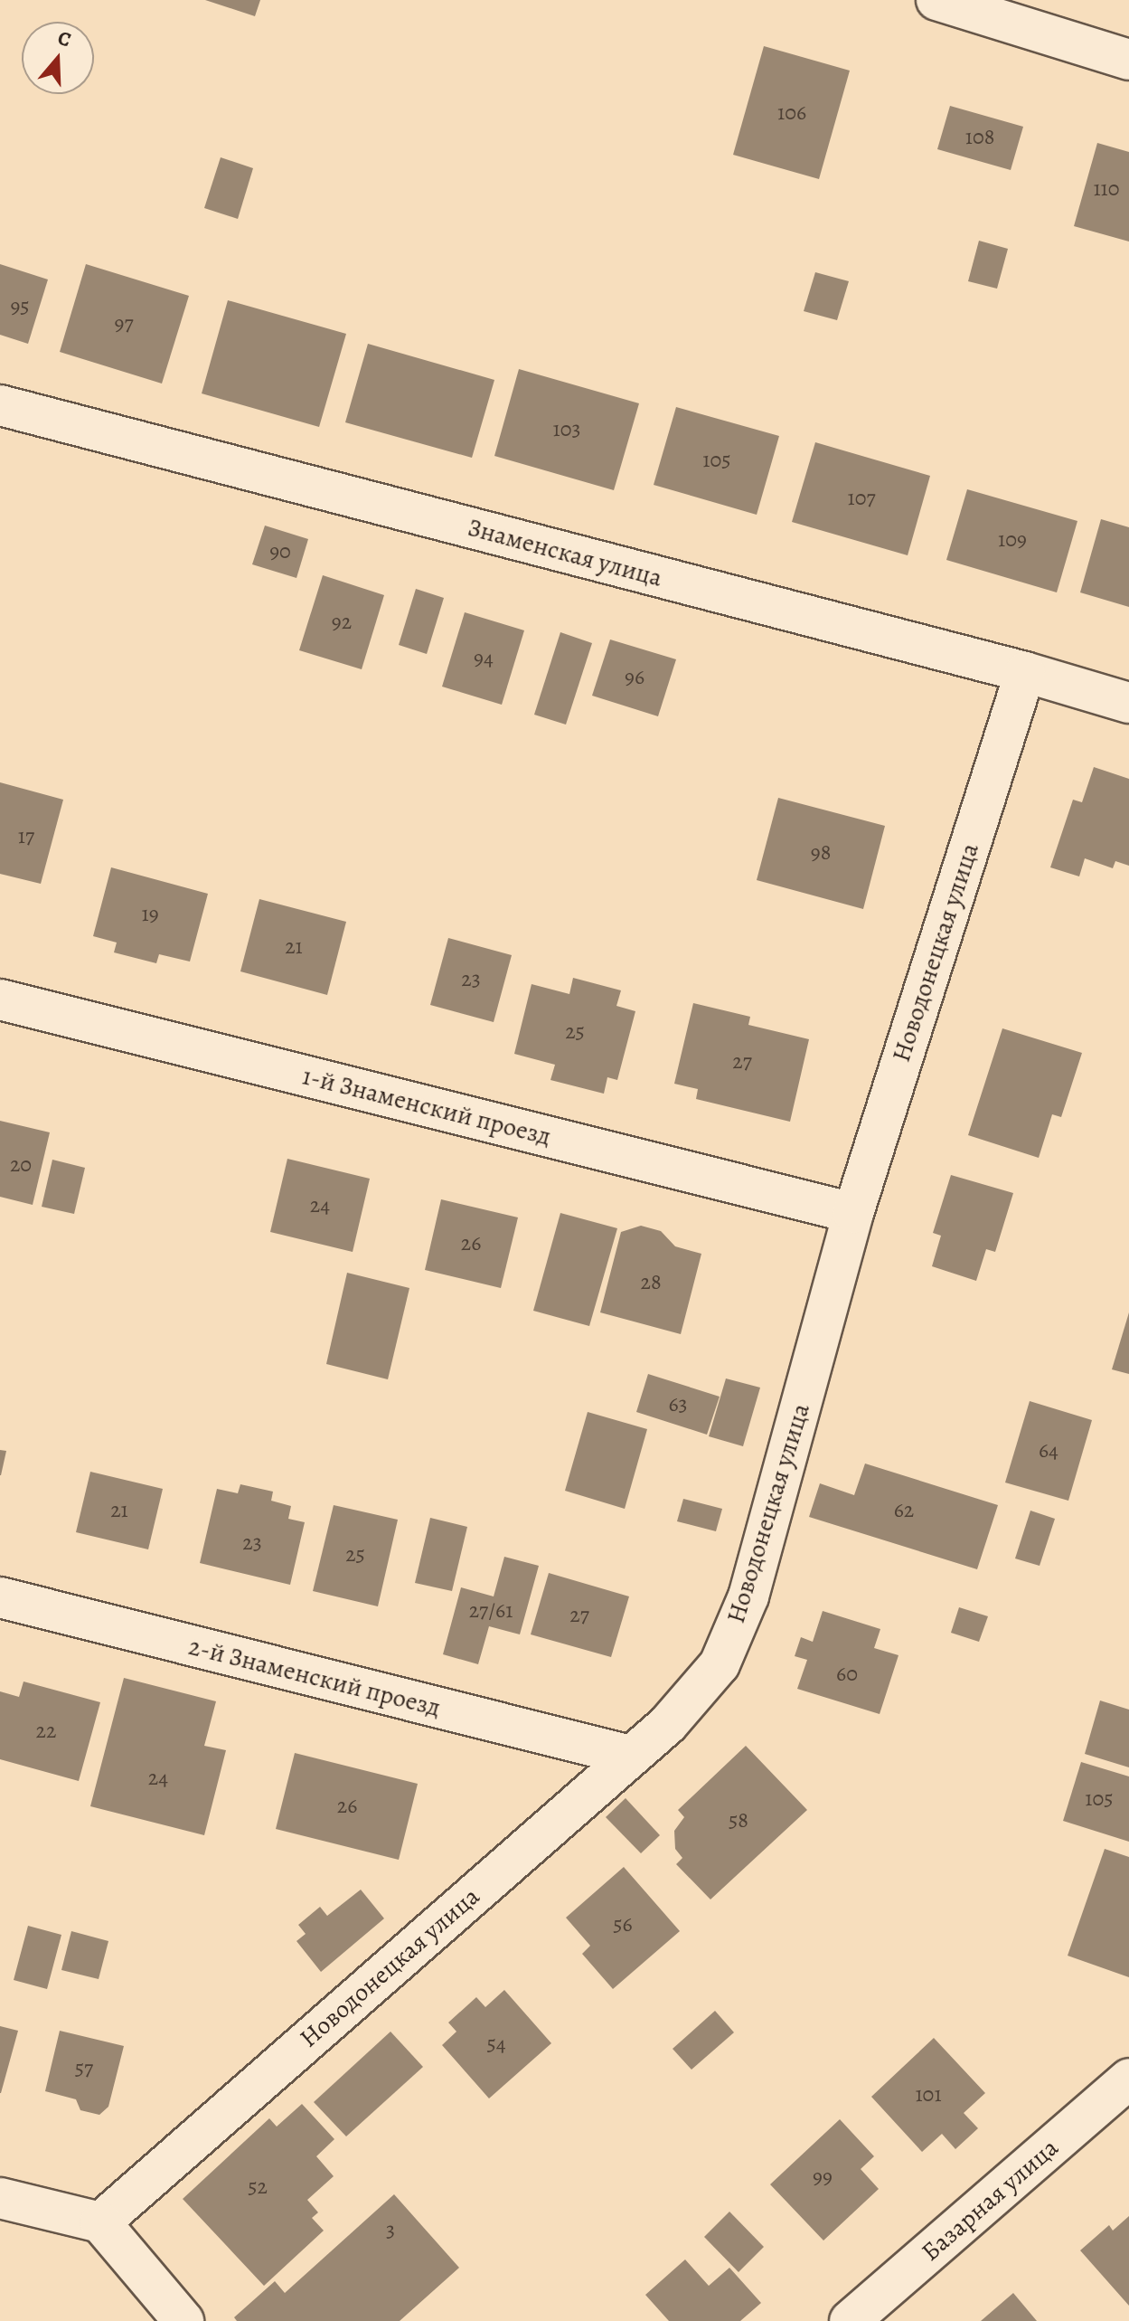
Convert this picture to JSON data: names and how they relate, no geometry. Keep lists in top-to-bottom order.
{
  "streets": {
    "street": [
      "Знаменская улица",
      "Новодонецкая улица",
      "1-й Знаменский проезд",
      "2-й Знаменский проезд",
      "Базарная улица"
    ]
  },
  "crossings": [
    ["Знаменская улица", "Новодонецкая улица"],
    ["Новодонецкая улица", "1-й Знаменский проезд"],
    ["Новодонецкая улица", "2-й Знаменский проезд"]
  ],
  "house_numbers": [
    "106",
    "108",
    "110",
    "95",
    "97",
    "103",
    "105",
    "107",
    "109",
    "90",
    "92",
    "94",
    "96",
    "17",
    "98",
    "19",
    "21",
    "23",
    "25",
    "27",
    "20",
    "24",
    "26",
    "28",
    "63",
    "64",
    "21",
    "62",
    "23",
    "25",
    "27/61",
    "27",
    "60",
    "22",
    "24",
    "105",
    "26",
    "58",
    "56",
    "54",
    "57",
    "101",
    "99",
    "52",
    "3"
  ],
  "north": "top"
}
